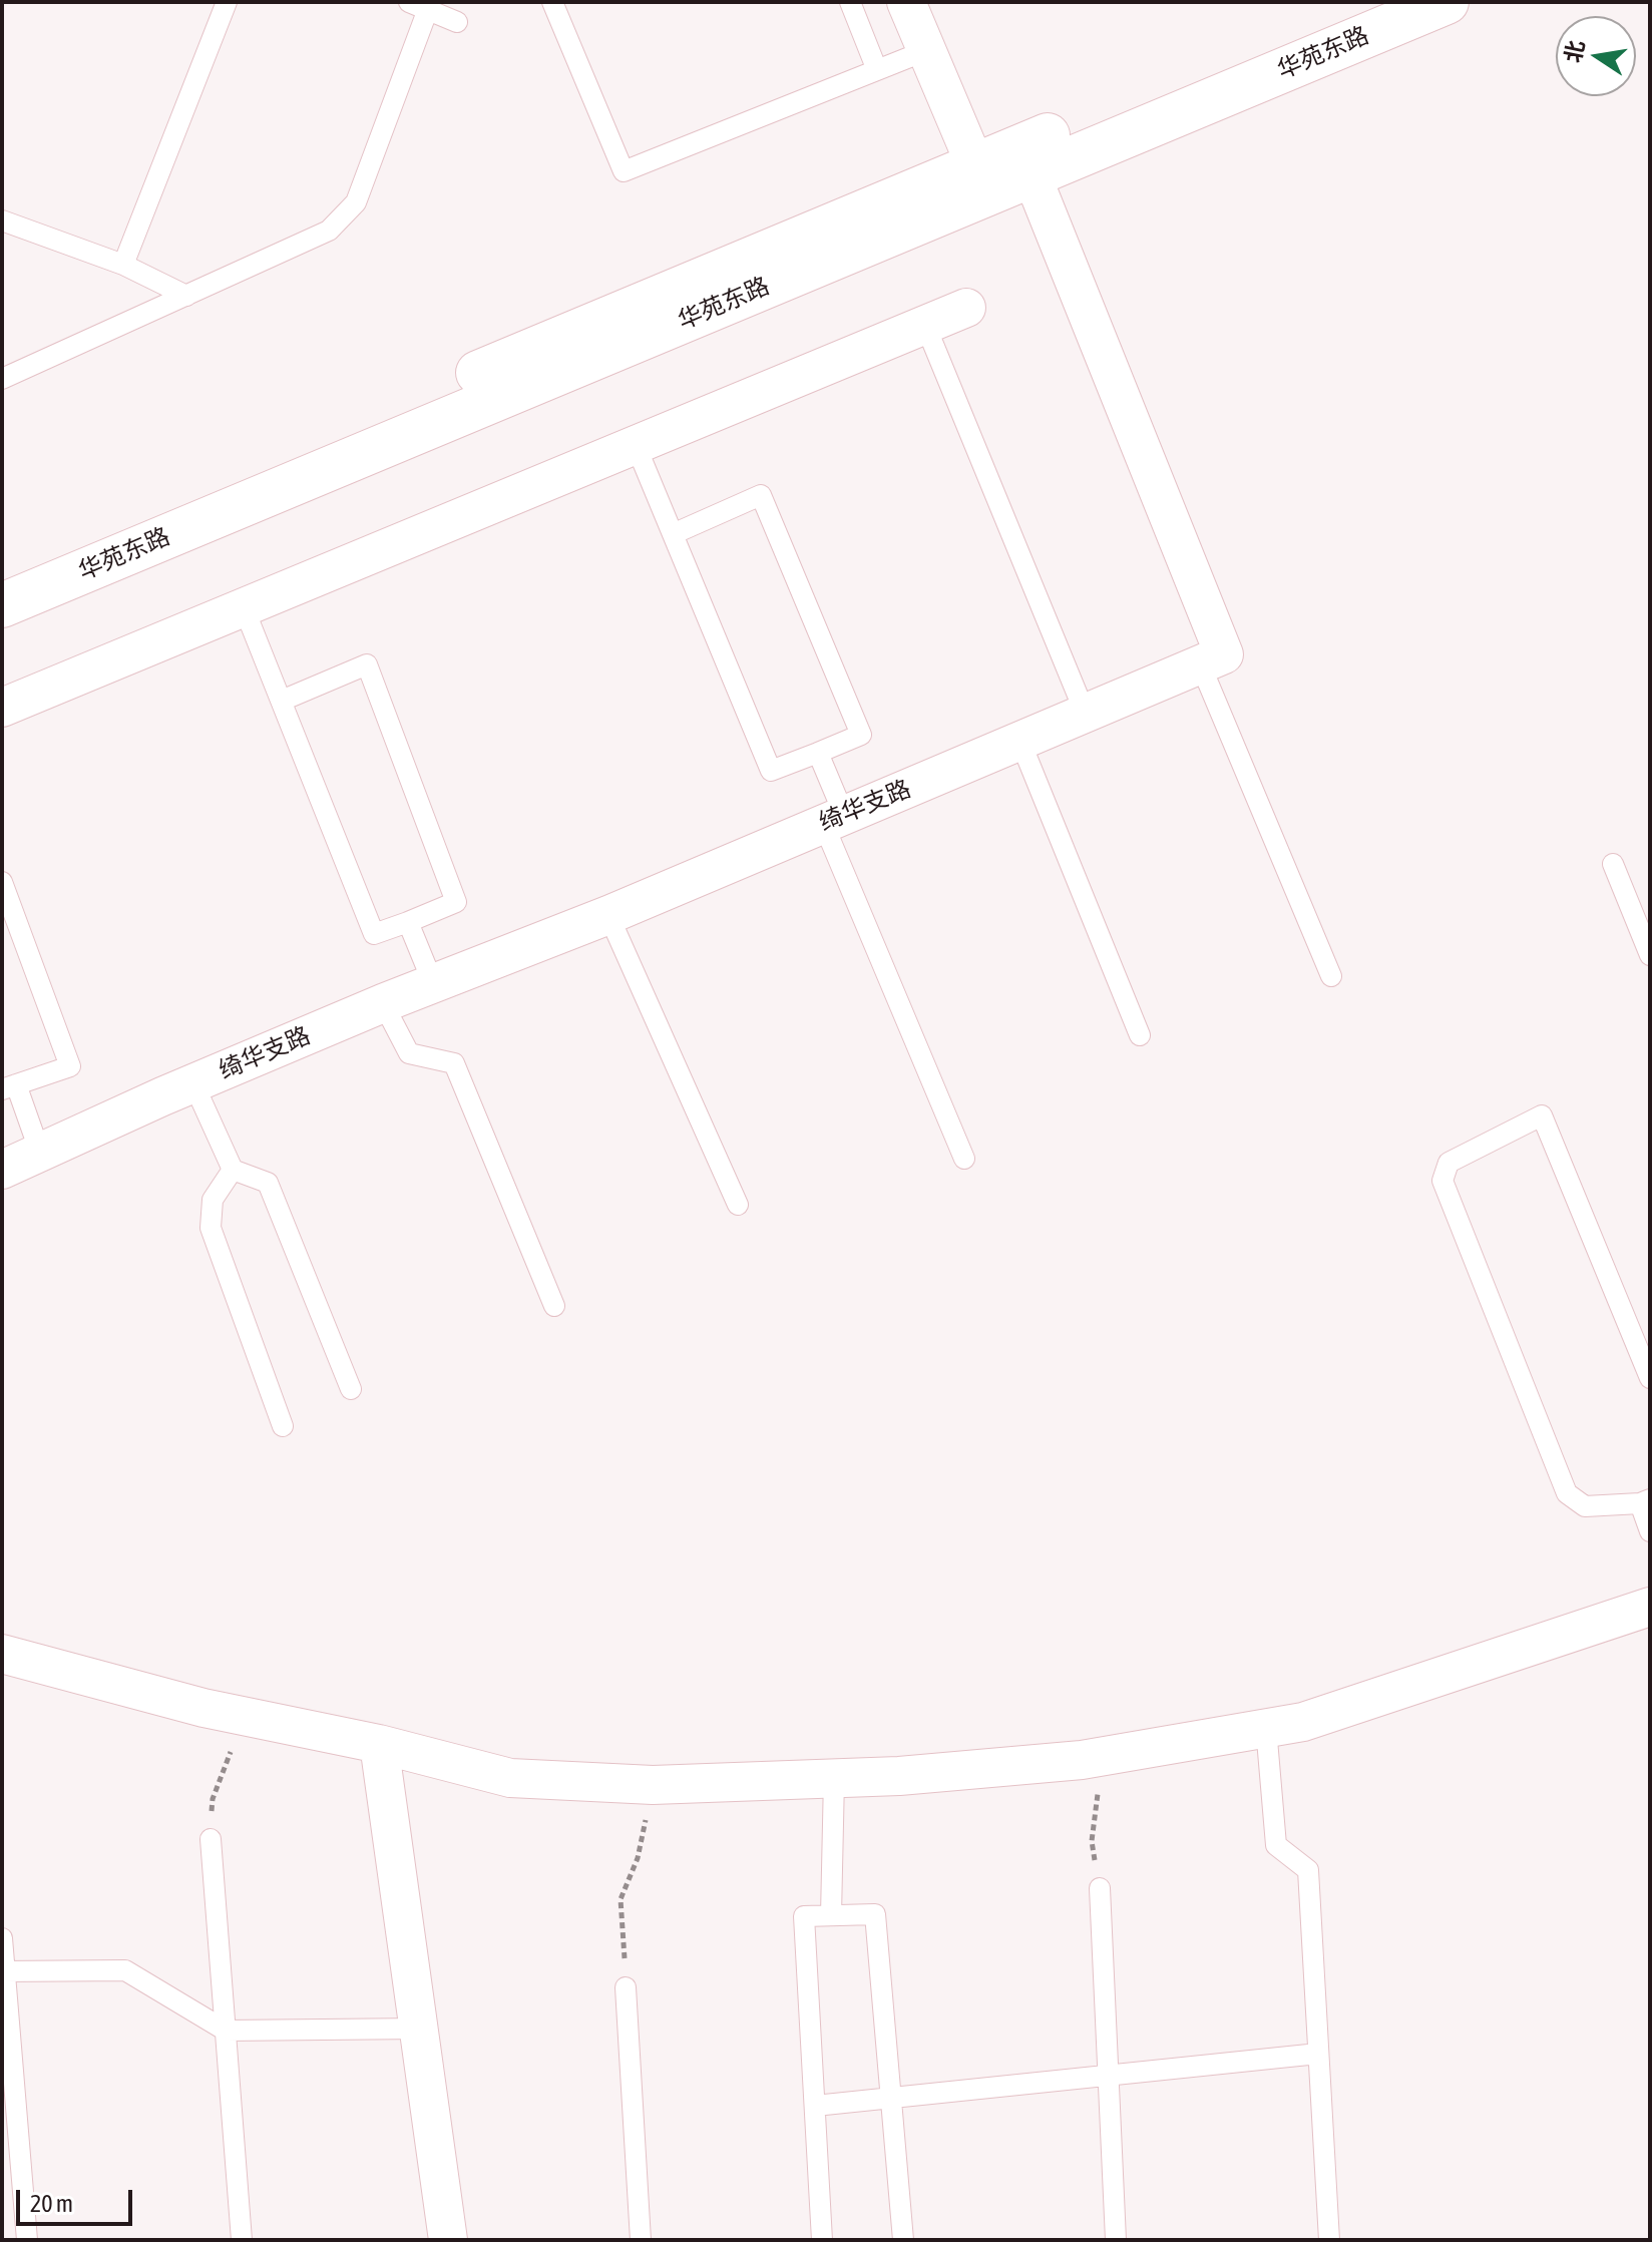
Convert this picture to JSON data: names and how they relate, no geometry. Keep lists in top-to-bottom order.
{
  "streets": {
    "street": ["华苑东路", "绮华支路"]
  },
  "crossings": [
    ["华苑东路", "绮华支路"]
  ],
  "scale_bar": "20 m",
  "north": "left"
}
